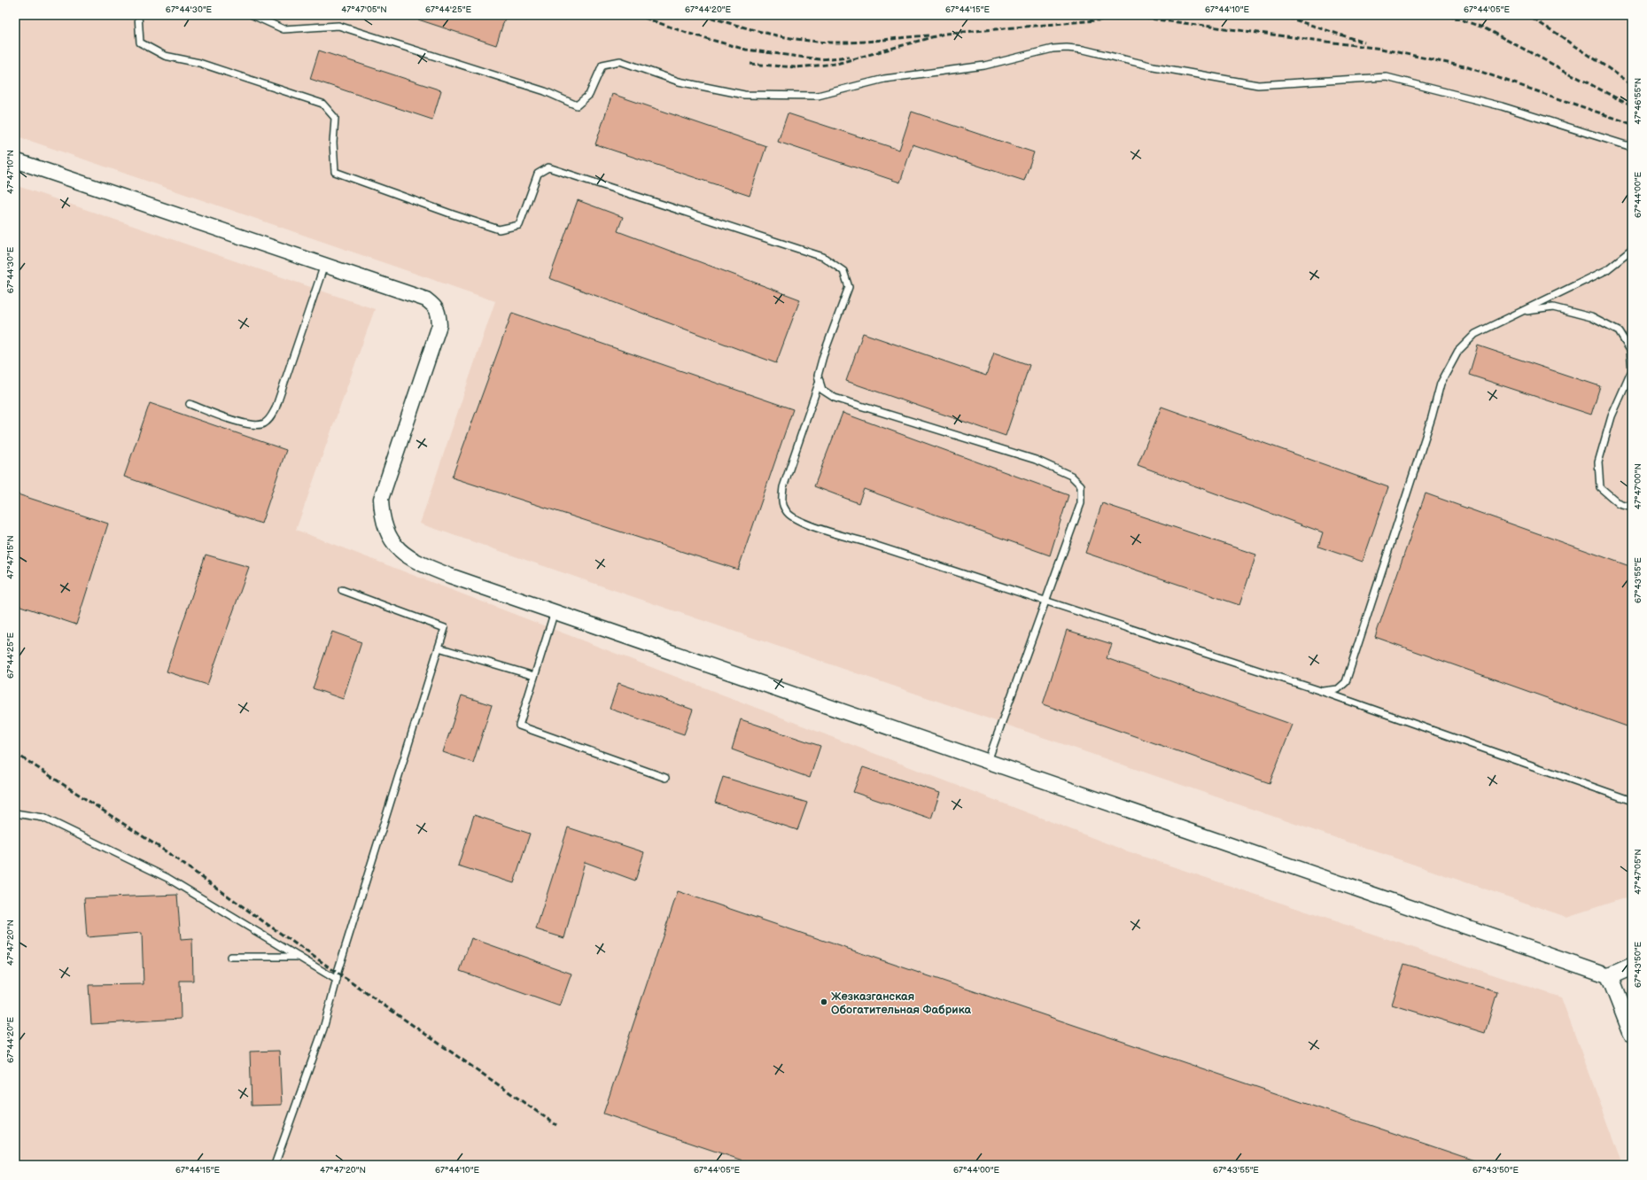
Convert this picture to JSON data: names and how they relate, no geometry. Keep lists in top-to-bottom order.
{
  "places": ["Жезказганская Обогатительная Фабрика"],
  "coordinates": [
    "67°44'30\"E",
    "47°47'05\"N",
    "67°44'25\"E",
    "67°44'20\"E",
    "67°44'15\"E",
    "67°44'10\"E",
    "67°44'05\"E",
    "47°46'55\"N",
    "47°47'10\"N",
    "67°44'00\"E",
    "47°47'00\"N",
    "47°47'15\"N",
    "67°43'55\"E",
    "47°47'20\"N",
    "67°43'50\"E"
  ]
}
